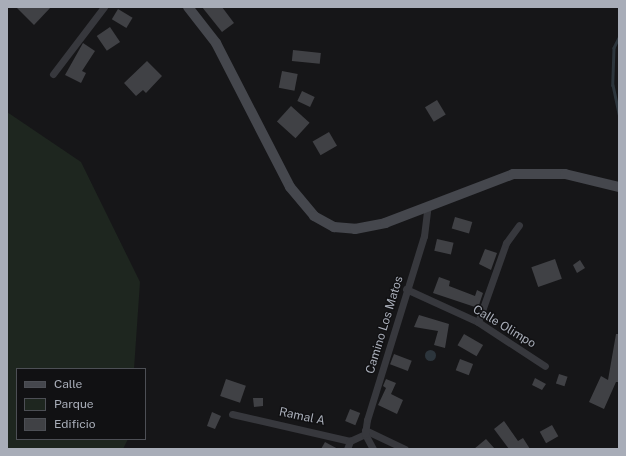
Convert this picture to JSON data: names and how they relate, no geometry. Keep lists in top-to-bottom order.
{
  "streets": {
    "street": ["Camino Los Matos", "Calle Olimpo", "Ramal A"]
  },
  "crossings": [
    ["Camino Los Matos", "Calle Olimpo"]
  ],
  "legend": ["Calle", "Parque", "Edificio"]
}
